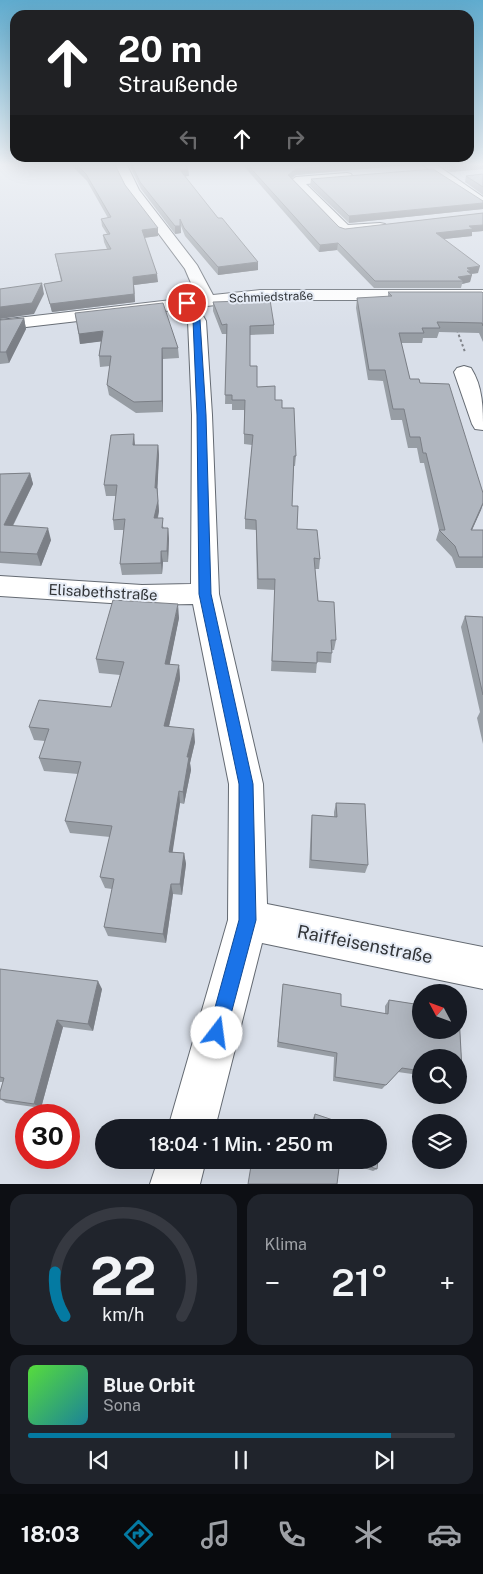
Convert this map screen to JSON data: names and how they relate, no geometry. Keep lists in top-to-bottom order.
{
  "streets": {
    "street": ["Schmiedstraße", "Elisabethstraße", "Raiffeisenstraße"]
  },
  "north": "top left",
  "page": {
    "turn": ["20 m", "Straußende"],
    "limit": "30",
    "trip": "18:04 · 1 Min. · 250 m",
    "tile": "Klima",
    "heat": ["−", "21°", "+"],
    "song": ["Blue Orbit", "Sona"],
    "tabs": "18:03",
    "gauge": ["22", "km/h"]
  }
}
